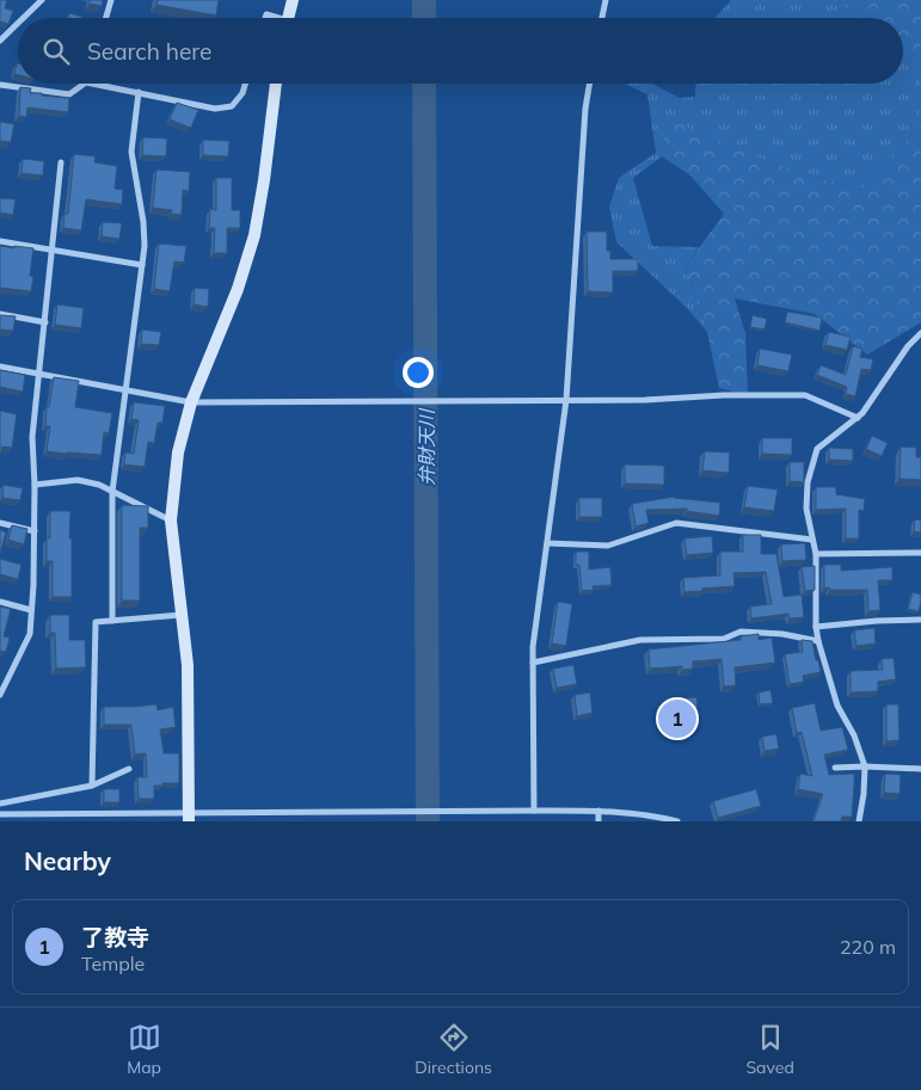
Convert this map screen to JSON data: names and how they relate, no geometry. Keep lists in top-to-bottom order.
{
  "water": ["弁財天川"],
  "page": {
    "search": "Search here",
    "pins": "1",
    "heading": "Nearby",
    "list": [
      {
        "mark": "1",
        "name": "了教寺",
        "note": "Temple",
        "value": "220 m"
      }
    ],
    "nav": ["Map", "Directions", "Saved"]
  }
}
